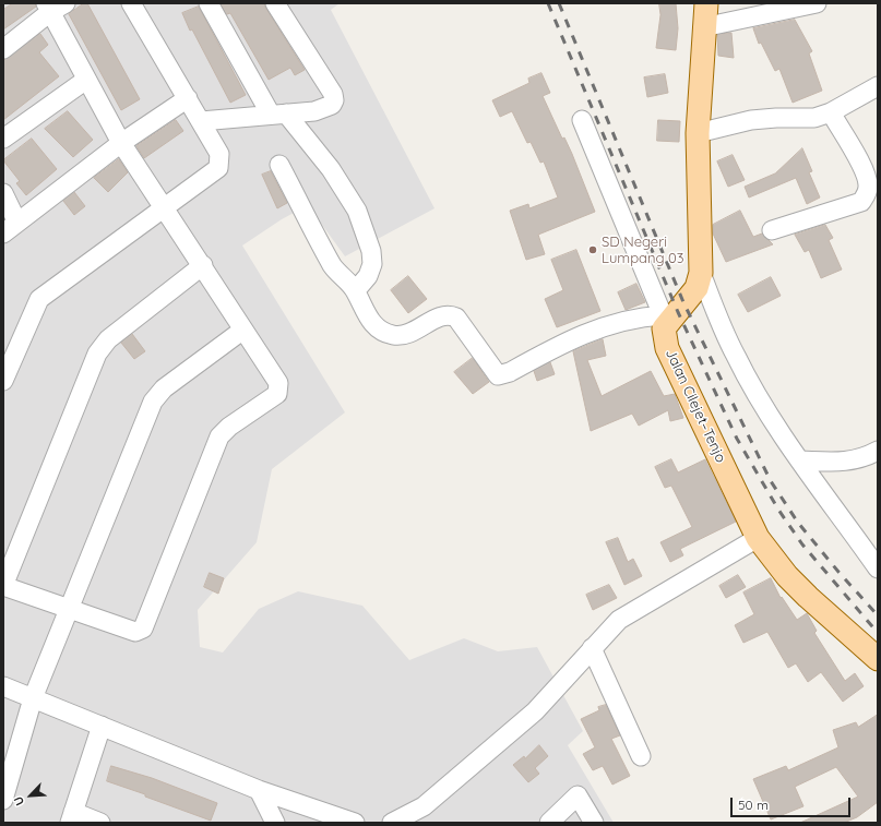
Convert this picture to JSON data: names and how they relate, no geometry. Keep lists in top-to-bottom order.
{
  "streets": {
    "main road": ["Jalan Cilejet–Tenjo"]
  },
  "places": ["SD Negeri Lumpang 03"],
  "scale_bar": "50 m",
  "north": "bottom left"
}
